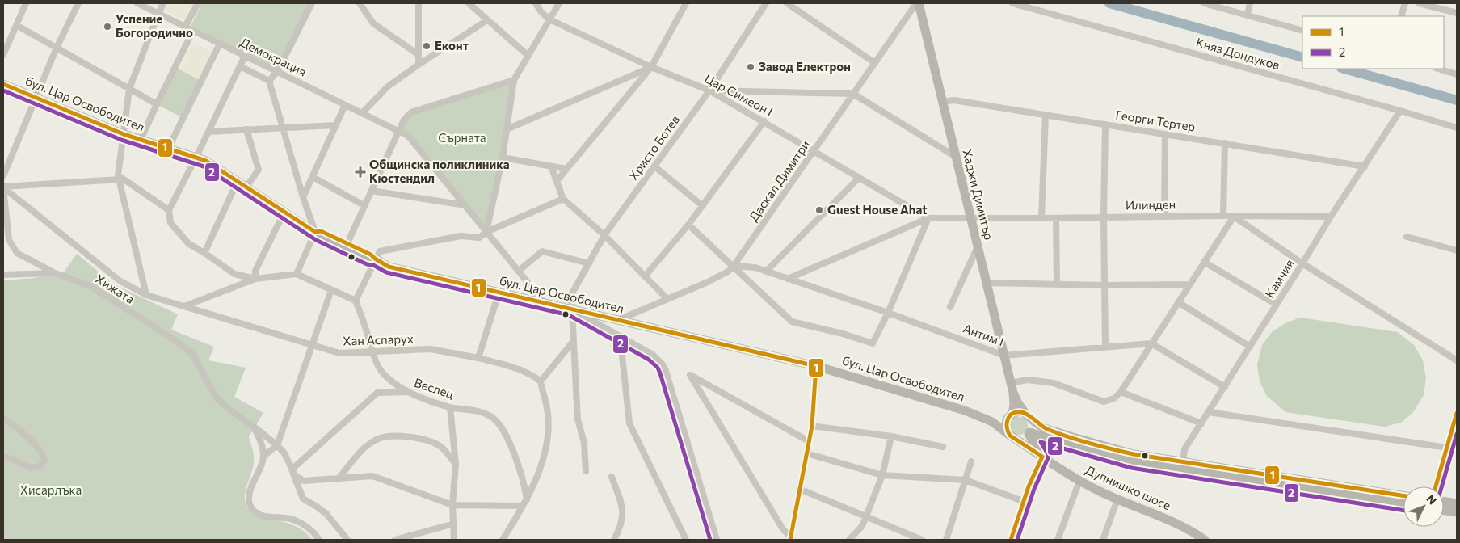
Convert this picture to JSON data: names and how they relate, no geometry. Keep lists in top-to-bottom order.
{
  "streets": {
    "main road": ["бул. Цар Освободител", "Хаджи Димитър", "Дупнишко шосе"],
    "street": [
      "Княз Дондуков",
      "Демокрация",
      "Цар Симеон I",
      "Георги Тертер",
      "Христо Ботев",
      "Даскал Димитри",
      "Илинден",
      "Камчия",
      "Хижата",
      "Антим I",
      "Хан Аспарух",
      "Веслец"
    ]
  },
  "crossings": [
    ["Княз Дондуков", "Камчия"],
    ["Демокрация", "бул. Цар Освободител"],
    ["Цар Симеон I", "Христо Ботев"],
    ["Цар Симеон I", "Даскал Димитри"],
    ["Цар Симеон I", "Илинден"],
    ["бул. Цар Освободител", "Христо Ботев"],
    ["бул. Цар Освободител", "Даскал Димитри"],
    ["бул. Цар Освободител", "Дупнишко шосе"],
    ["Георги Тертер", "Хаджи Димитър"],
    ["Георги Тертер", "Камчия"],
    ["Даскал Димитри", "Хаджи Димитър"],
    ["Даскал Димитри", "Антим I"],
    ["Хаджи Димитър", "Илинден"],
    ["Хаджи Димитър", "Антим I"],
    ["Илинден", "Камчия"],
    ["Хижата", "Хан Аспарух"],
    ["Хан Аспарух", "Веслец"]
  ],
  "parks": ["Сърната", "Хисарлъка"],
  "places": {
    "other": [
      "Успение Богородично",
      "Еконт",
      "Завод Електрон",
      "Guest House Ahat"
    ],
    "health": ["Общинска поликлиника Кюстендил"]
  },
  "lines": ["transit line 1", "transit line 2"],
  "legend": ["1", "2"],
  "north": "top right"
}
